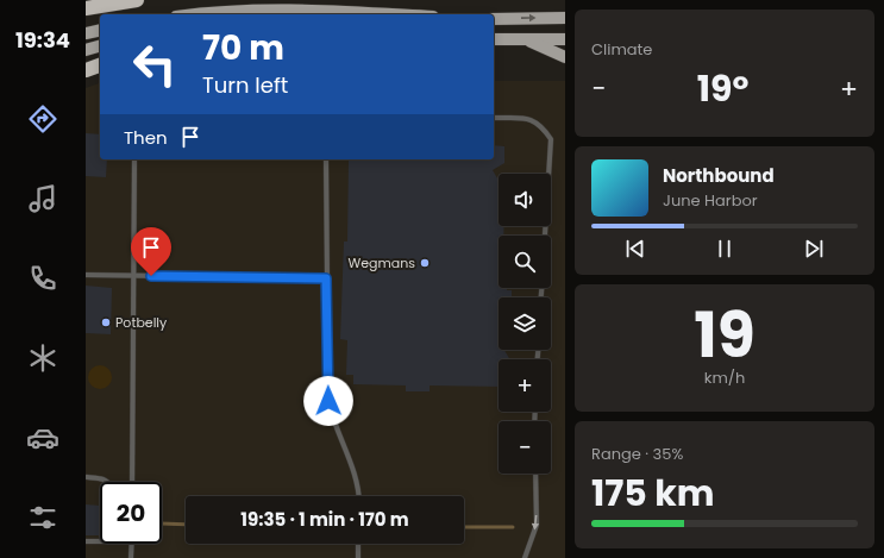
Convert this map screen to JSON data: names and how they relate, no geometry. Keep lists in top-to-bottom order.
{
  "places": ["Wegmans", "Potbelly"],
  "page": {
    "tabs": "19:34",
    "tile": [
      "Climate",
      ["19", "km/h"],
      ["Range · 35%", "175 km"]
    ],
    "turn": ["70 m", "Turn left"],
    "heat": ["−", "19°", "+"],
    "then": "Then",
    "song": ["Northbound", "June Harbor"],
    "map_buttons": ["+", "−"],
    "limit": "20",
    "trip": "19:35 · 1 min · 170 m"
  }
}
